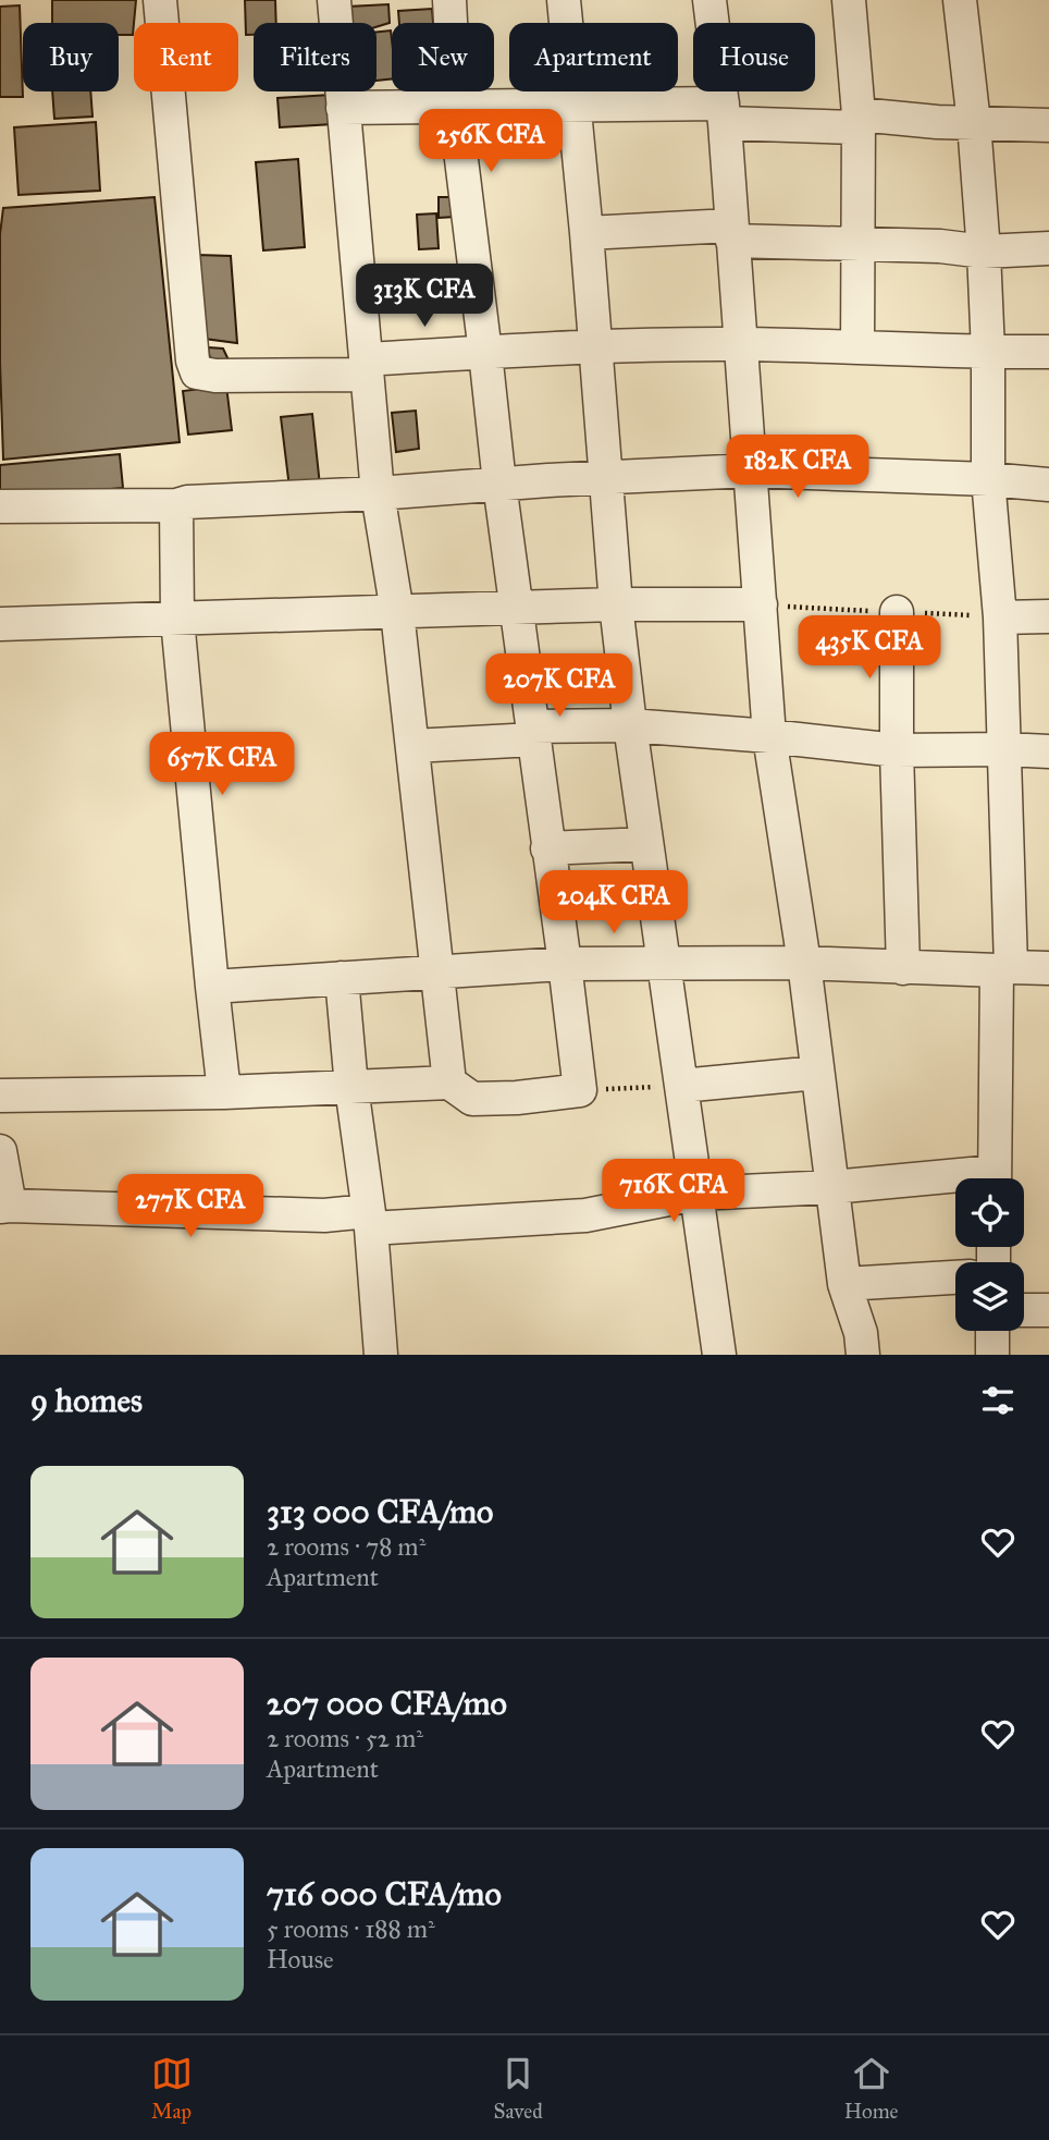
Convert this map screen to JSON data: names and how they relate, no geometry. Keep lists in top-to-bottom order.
{
  "page": {
    "chip": [
      "Buy",
      "Rent",
      "Filters",
      "New",
      "Apartment",
      "House"
    ],
    "price": [
      "256K CFA",
      "313K CFA",
      "182K CFA",
      "435K CFA",
      "207K CFA",
      "657K CFA",
      "204K CFA",
      "716K CFA",
      "277K CFA"
    ],
    "heading": "9 homes",
    "list": [
      {
        "name": "313 000 CFA/mo",
        "note": "2 rooms · 78 m² · Apartment"
      },
      {
        "name": "207 000 CFA/mo",
        "note": "2 rooms · 52 m² · Apartment"
      },
      {
        "name": "716 000 CFA/mo",
        "note": "5 rooms · 188 m² · House"
      }
    ],
    "tabs": ["Map", "Saved", "Home"]
  }
}
